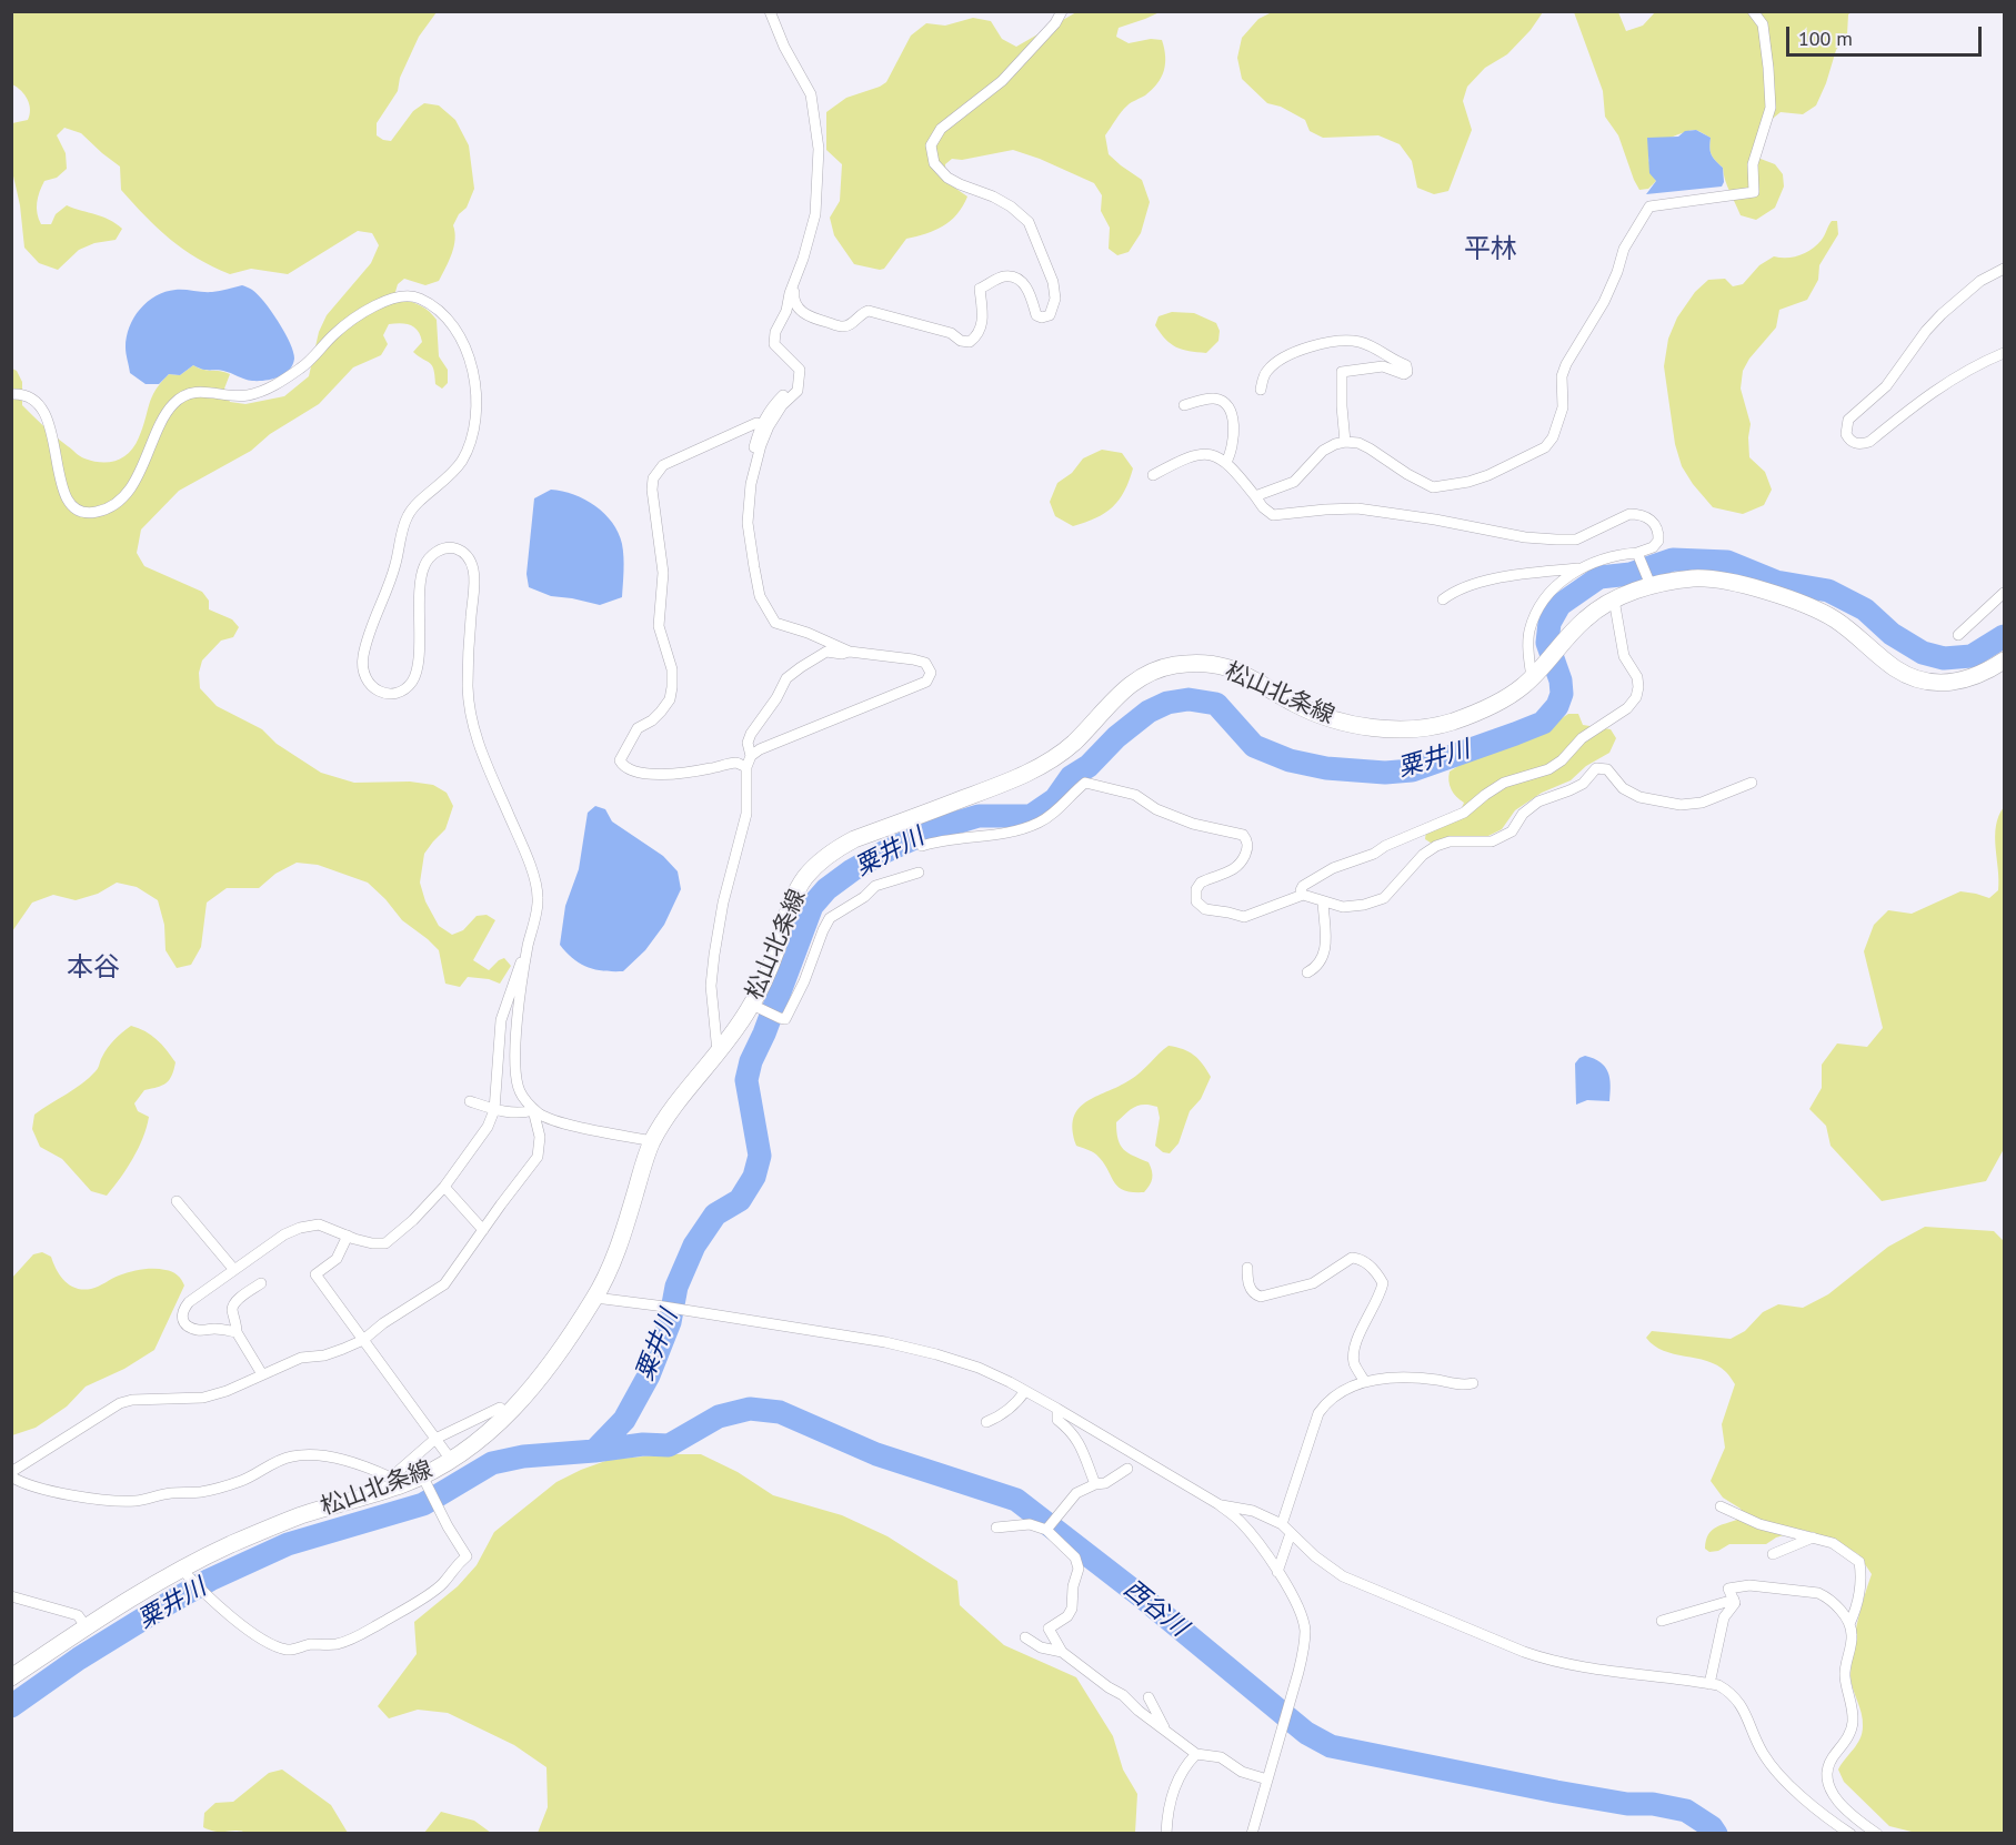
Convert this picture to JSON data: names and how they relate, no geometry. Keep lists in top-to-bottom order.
{
  "streets": {
    "main road": ["松山北条線"]
  },
  "districts": ["平林", "本谷"],
  "water": ["粟井川", "西谷川"],
  "scale_bar": "100 m"
}
